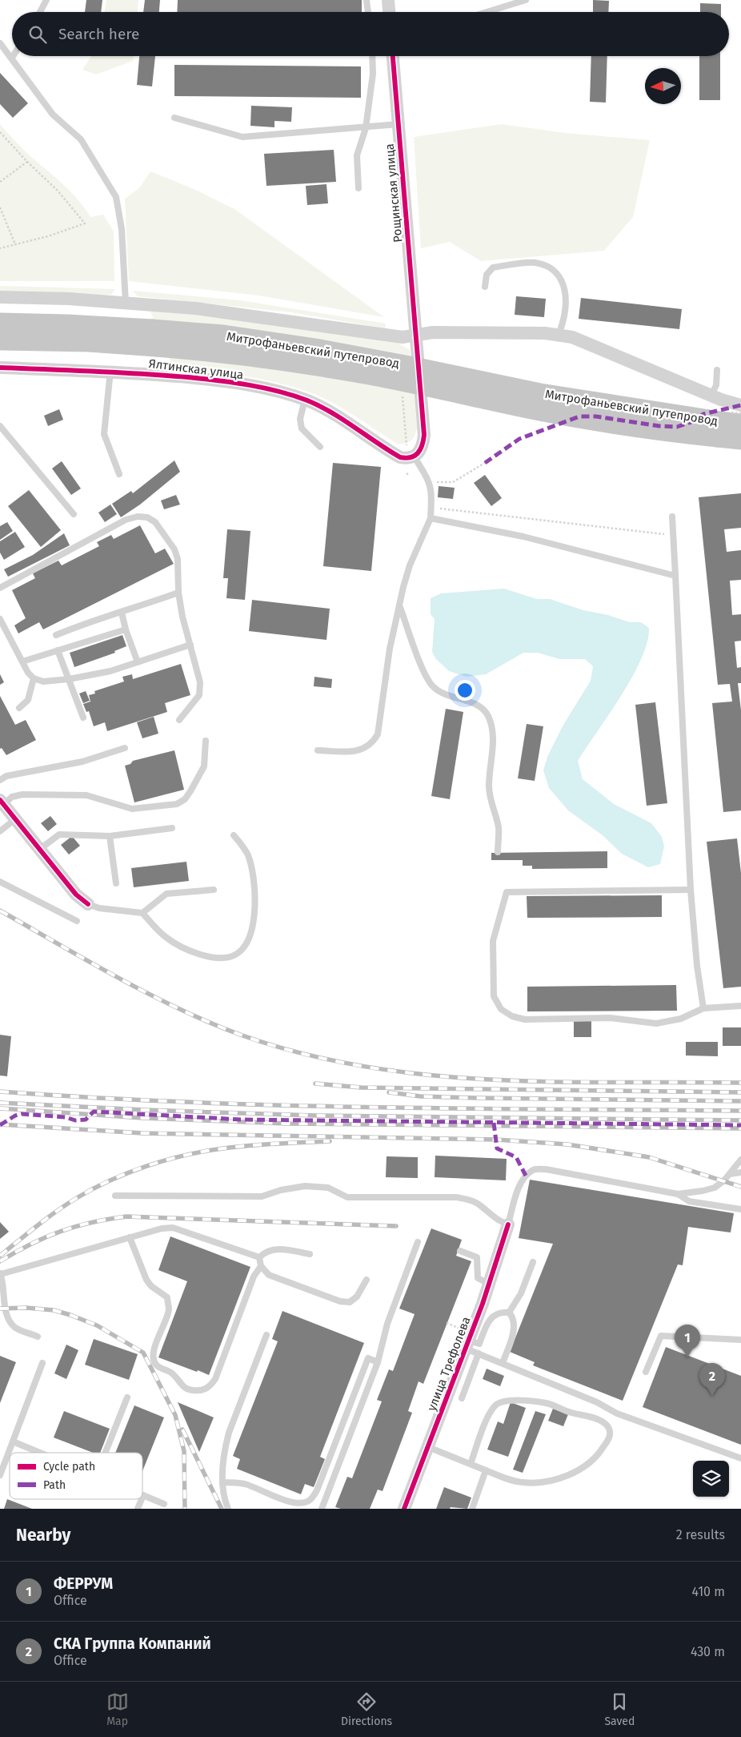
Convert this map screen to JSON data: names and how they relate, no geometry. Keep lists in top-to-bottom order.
{
  "streets": {
    "main road": ["Митрофаньевский путепровод"],
    "street": ["Рощинская улица", "Ялтинская улица", "улица Трефолева"]
  },
  "legend": ["Cycle path", "Path"],
  "north": "left",
  "page": {
    "search": "Search here",
    "pins": ["1", "2"],
    "heading": ["Nearby", "2 results"],
    "list": [
      {
        "mark": "1",
        "name": "ФЕРРУМ",
        "note": "Office",
        "value": "410 m"
      },
      {
        "mark": "2",
        "name": "СКА Группа Компаний",
        "note": "Office",
        "value": "430 m"
      }
    ],
    "nav": ["Map", "Directions", "Saved"]
  }
}
